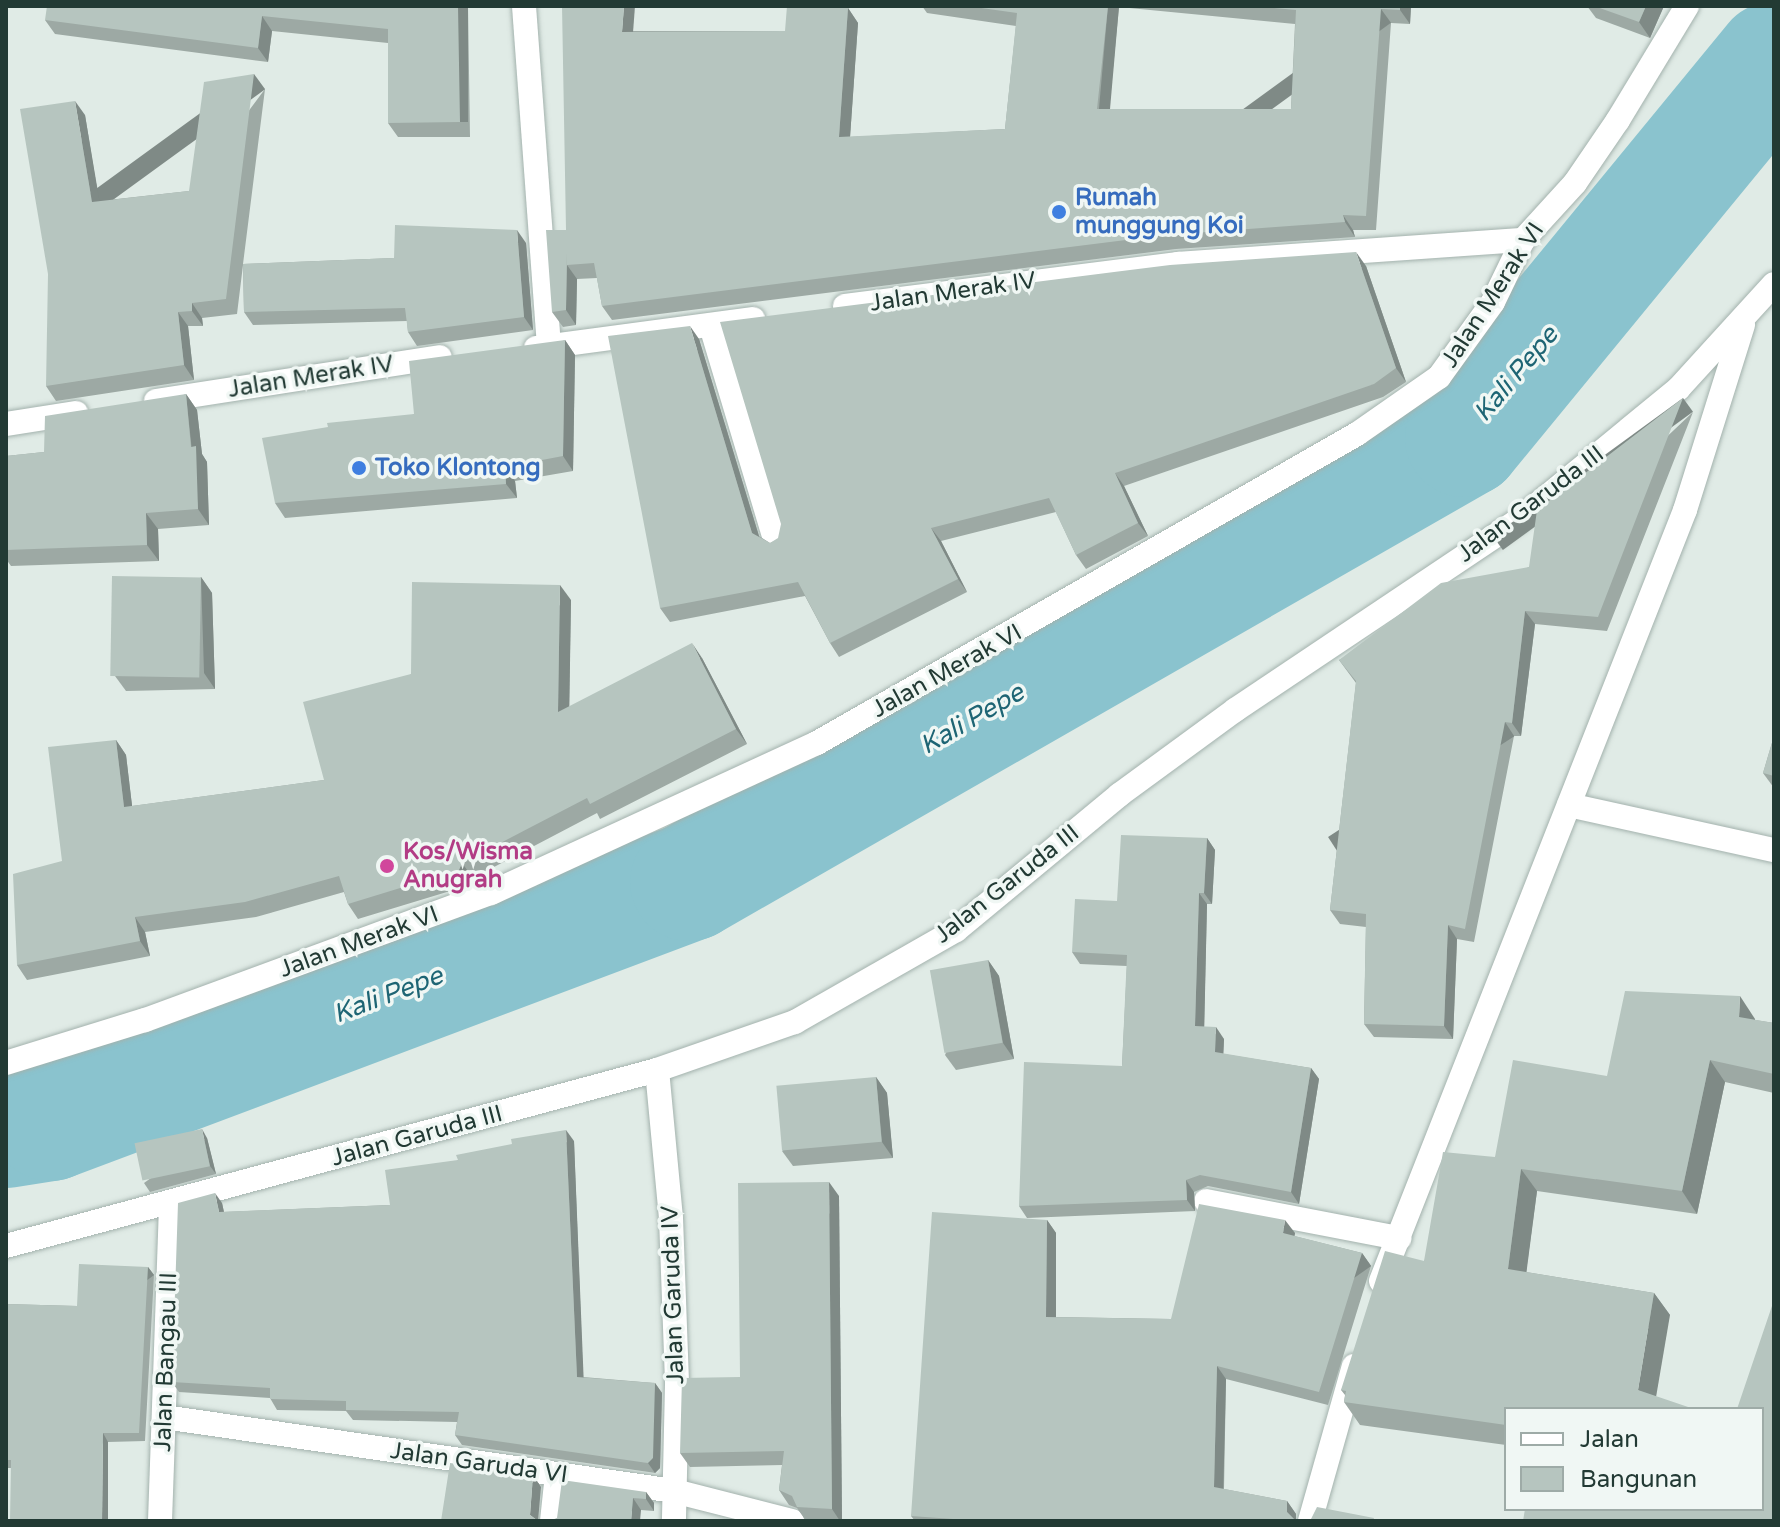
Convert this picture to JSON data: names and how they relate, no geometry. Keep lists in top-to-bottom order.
{
  "streets": {
    "street": [
      "Jalan Merak IV",
      "Jalan Merak VI",
      "Jalan Garuda III",
      "Jalan Garuda IV",
      "Jalan Bangau III",
      "Jalan Garuda VI"
    ]
  },
  "crossings": [
    ["Jalan Merak IV", "Jalan Merak VI"],
    ["Jalan Garuda III", "Jalan Garuda IV"],
    ["Jalan Garuda III", "Jalan Bangau III"],
    ["Jalan Garuda IV", "Jalan Garuda VI"],
    ["Jalan Bangau III", "Jalan Garuda VI"]
  ],
  "water": ["Kali Pepe"],
  "places": ["Rumah munggung Koi", "Toko Klontong", "Kos/Wisma Anugrah"],
  "legend": ["Jalan", "Bangunan"]
}
